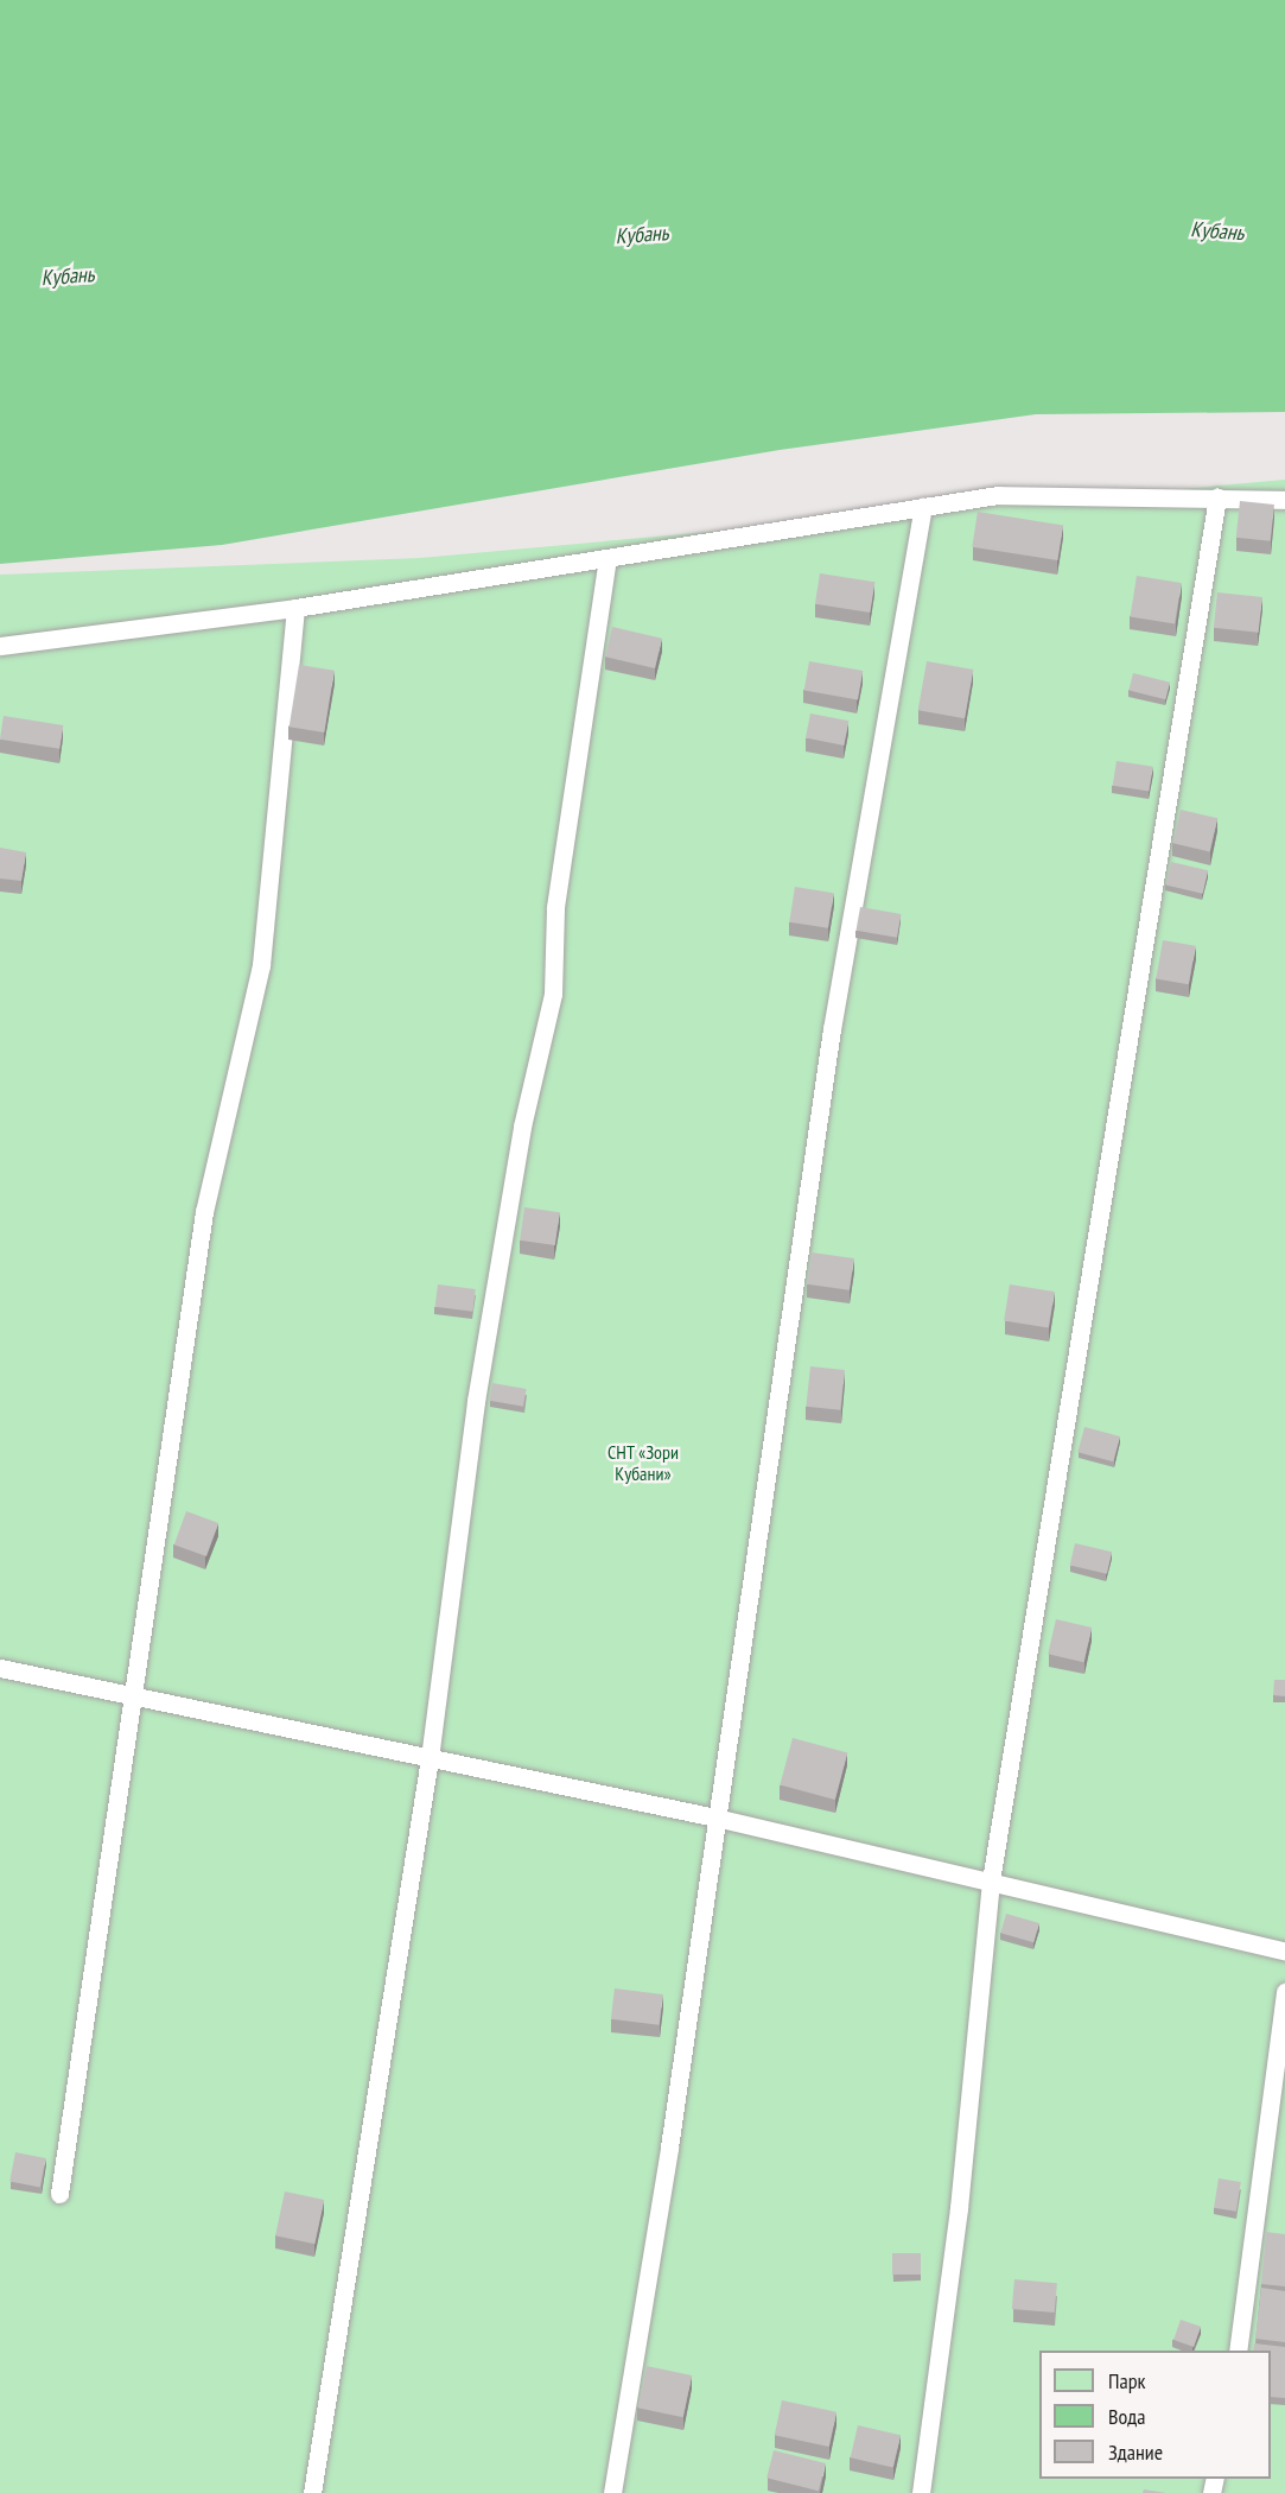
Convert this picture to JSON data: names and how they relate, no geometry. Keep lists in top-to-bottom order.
{
  "water": ["Кубань"],
  "parks": ["СНТ «Зори Кубани»"],
  "legend": ["Парк", "Вода", "Здание"]
}
